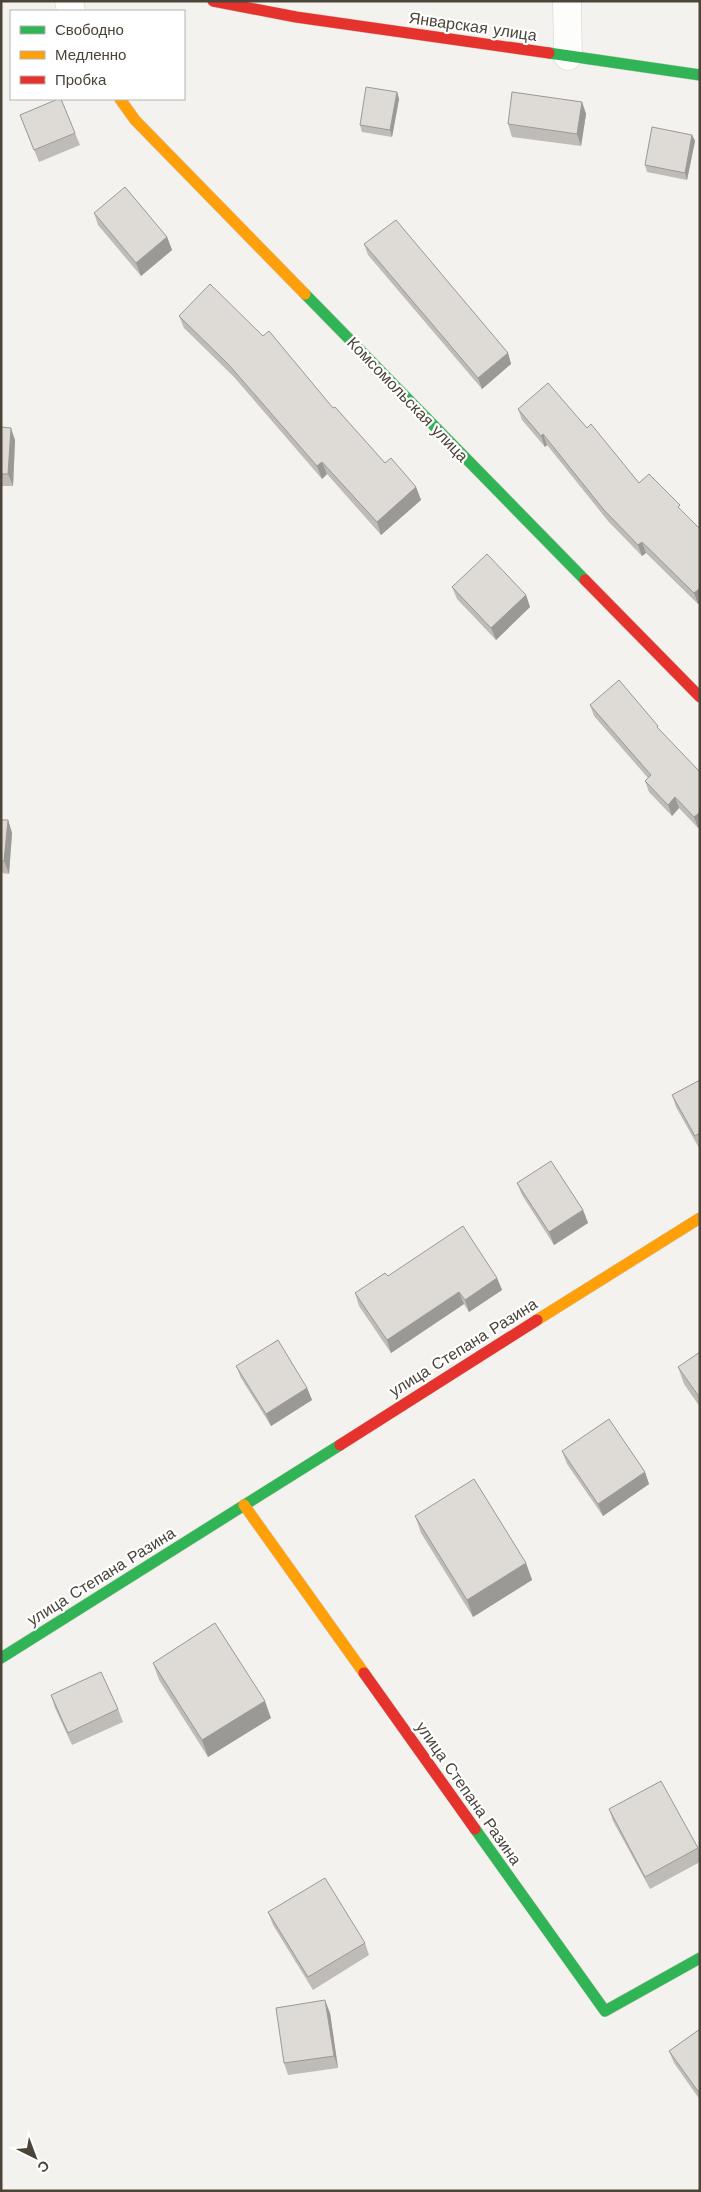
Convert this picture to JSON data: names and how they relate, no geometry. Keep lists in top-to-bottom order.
{
  "streets": {
    "street": ["Январская улица", "Комсомольская улица", "улица Степана Разина"]
  },
  "legend": ["Свободно", "Медленно", "Пробка"],
  "north": "bottom right"
}
